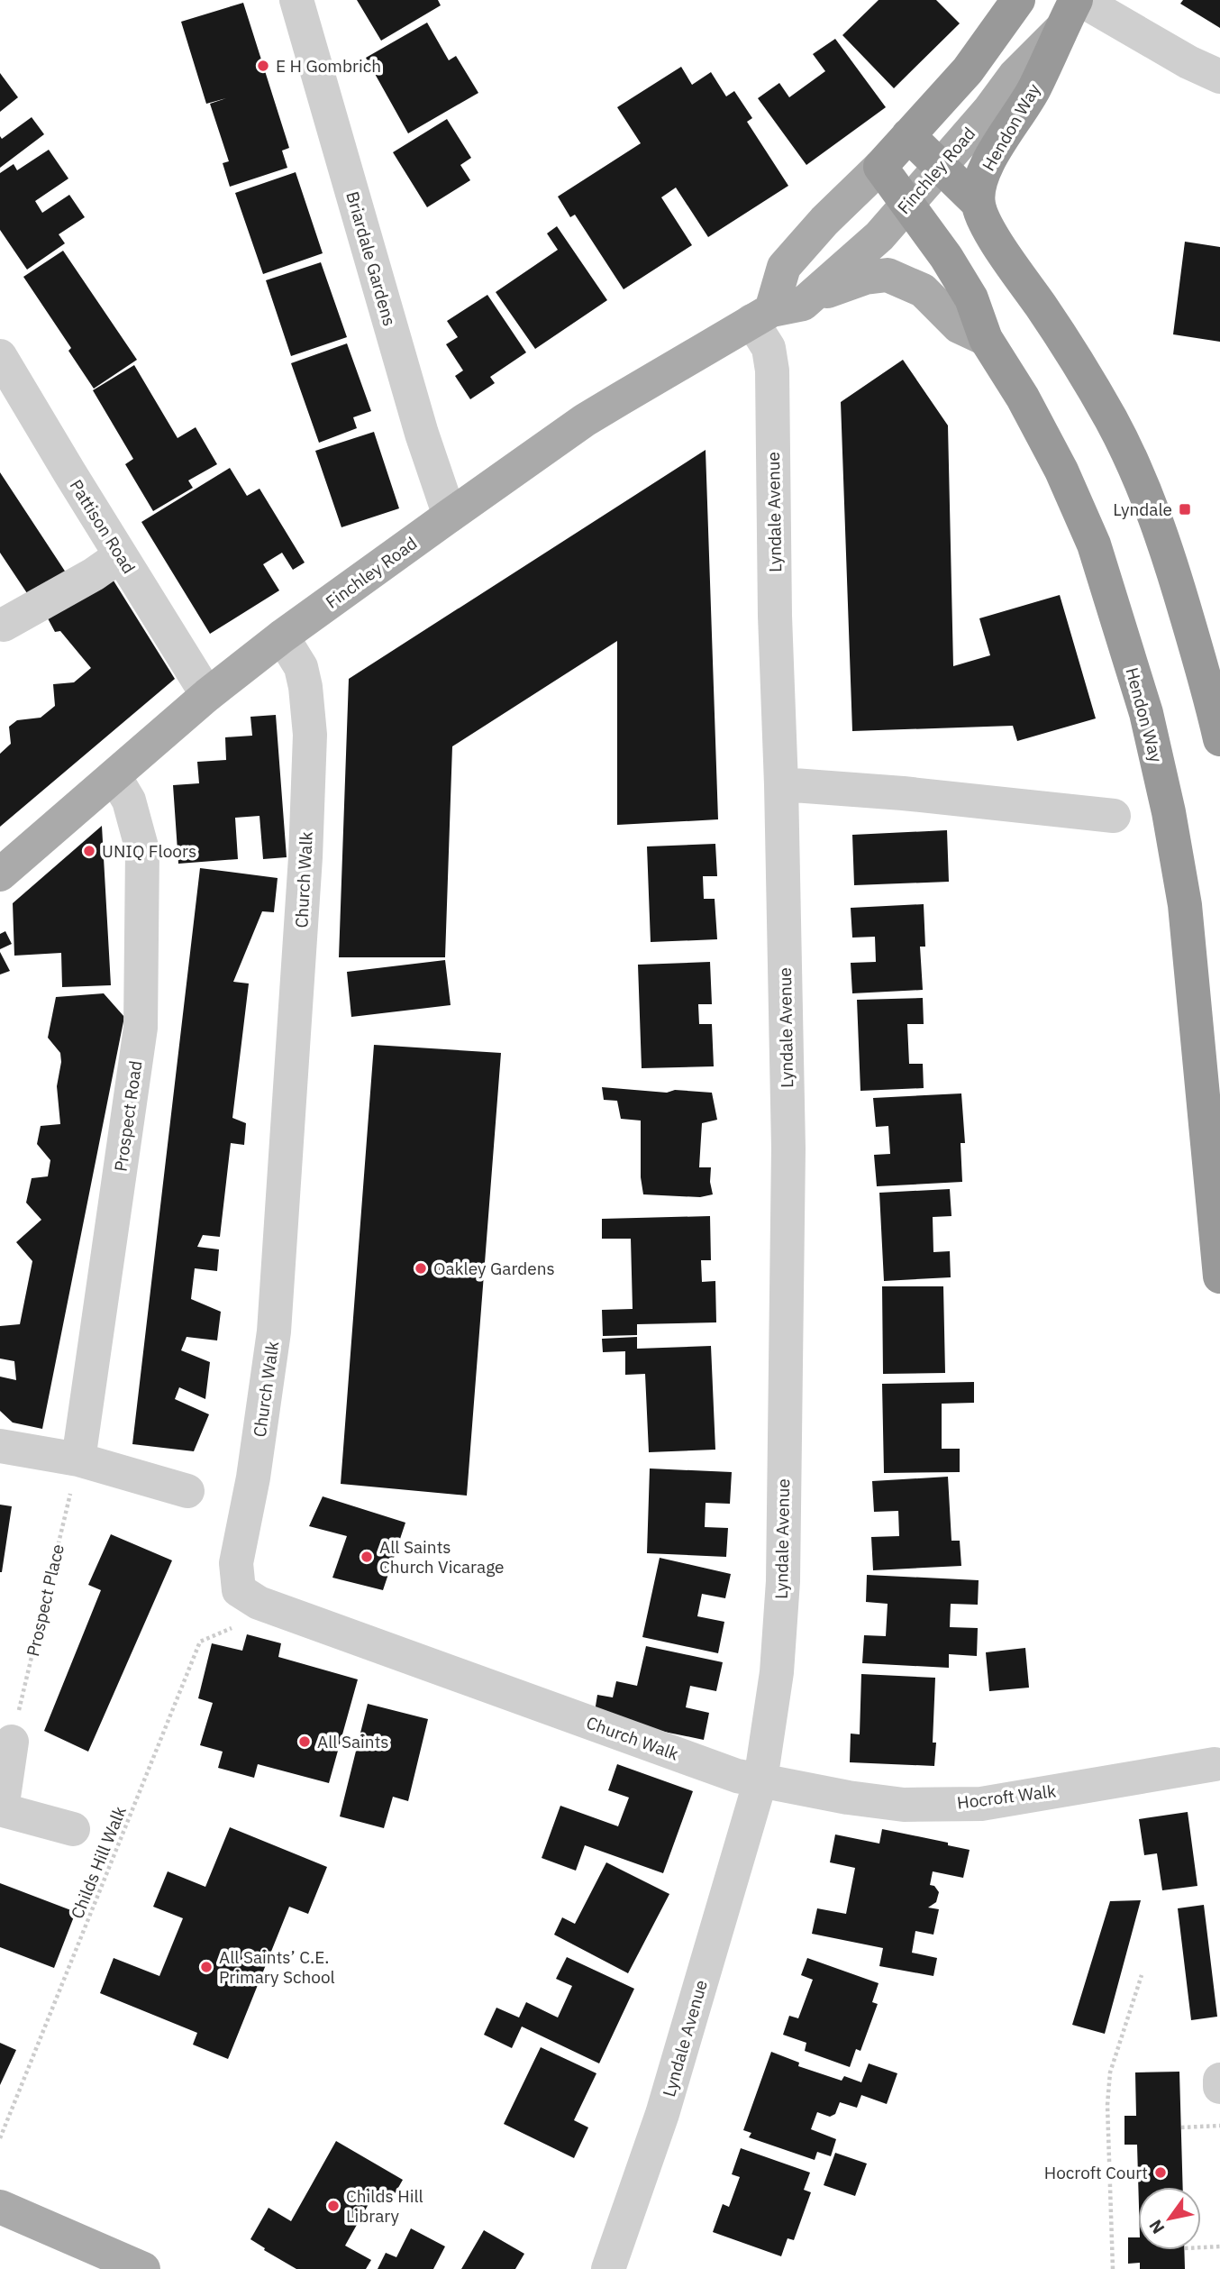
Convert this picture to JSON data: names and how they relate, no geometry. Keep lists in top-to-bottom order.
{
  "streets": {
    "highway": ["Hendon Way"],
    "main road": ["Finchley Road"],
    "street": [
      "Briardale Gardens",
      "Lyndale Avenue",
      "Pattison Road",
      "Church Walk",
      "Prospect Road",
      "Hocroft Walk"
    ],
    "path": ["Prospect Place", "Childs Hill Walk"]
  },
  "crossings": [
    ["Hendon Way", "Finchley Road"],
    ["Finchley Road", "Briardale Gardens"],
    ["Finchley Road", "Lyndale Avenue"],
    ["Finchley Road", "Pattison Road"],
    ["Finchley Road", "Church Walk"],
    ["Finchley Road", "Prospect Road"],
    ["Lyndale Avenue", "Church Walk"],
    ["Lyndale Avenue", "Hocroft Walk"],
    ["Church Walk", "Hocroft Walk"],
    ["Prospect Road", "Prospect Place"]
  ],
  "places": {
    "other": [
      "E H Gombrich",
      "UNIQ Floors",
      "Oakley Gardens",
      "All Saints Church Vicarage",
      "All Saints",
      "All Saints’ C.E. Primary School",
      "Hocroft Court",
      "Childs Hill Library"
    ],
    "transit": ["Lyndale"]
  },
  "north": "bottom left"
}
